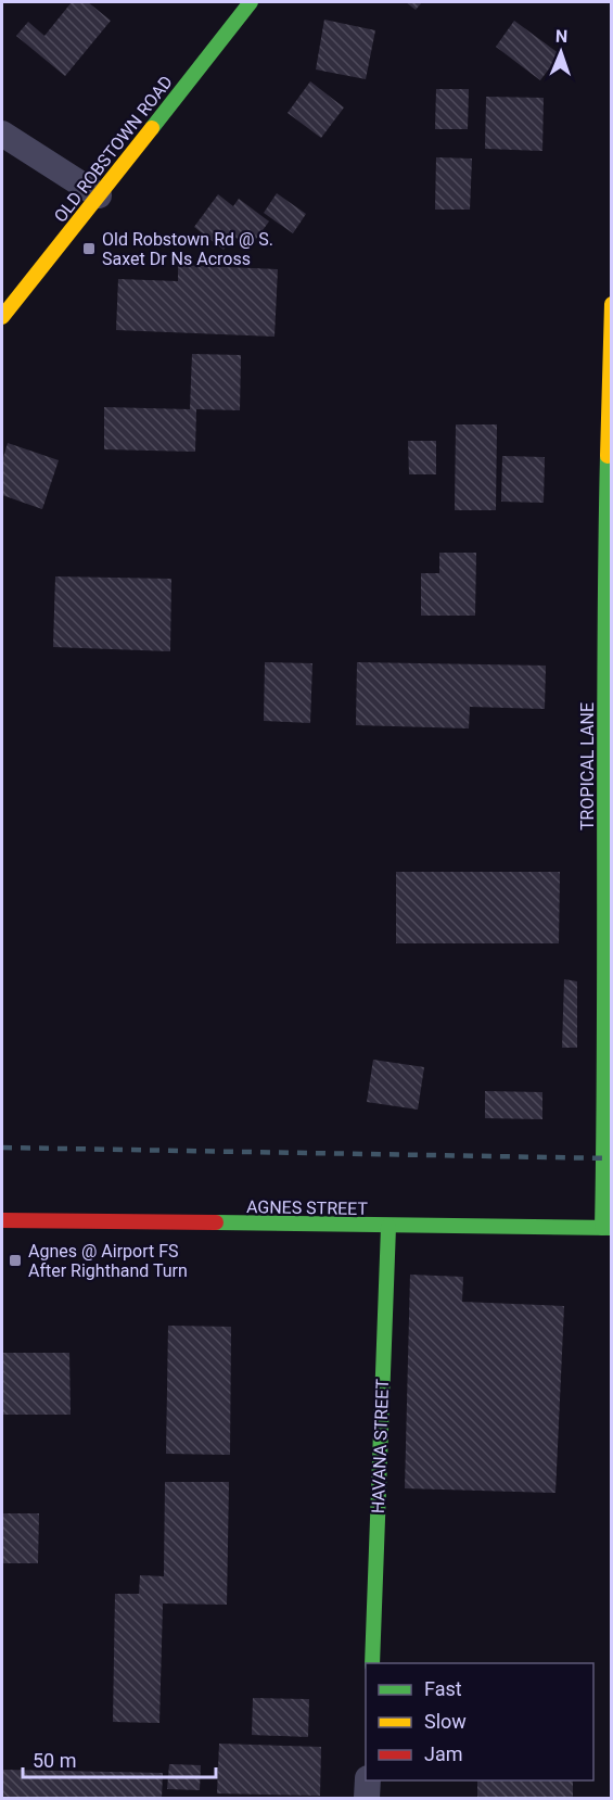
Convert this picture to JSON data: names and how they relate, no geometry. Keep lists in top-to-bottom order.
{
  "streets": {
    "street": [
      "OLD ROBSTOWN ROAD",
      "TROPICAL LANE",
      "AGNES STREET",
      "HAVANA STREET"
    ]
  },
  "crossings": [
    ["TROPICAL LANE", "AGNES STREET"],
    ["AGNES STREET", "HAVANA STREET"]
  ],
  "places": {
    "transit": ["Old Robstown Rd @ S. Saxet Dr Ns Across", "Agnes @ Airport FS After Righthand Turn"]
  },
  "legend": ["Fast", "Slow", "Jam"],
  "scale_bar": "50 m",
  "north": "top"
}
